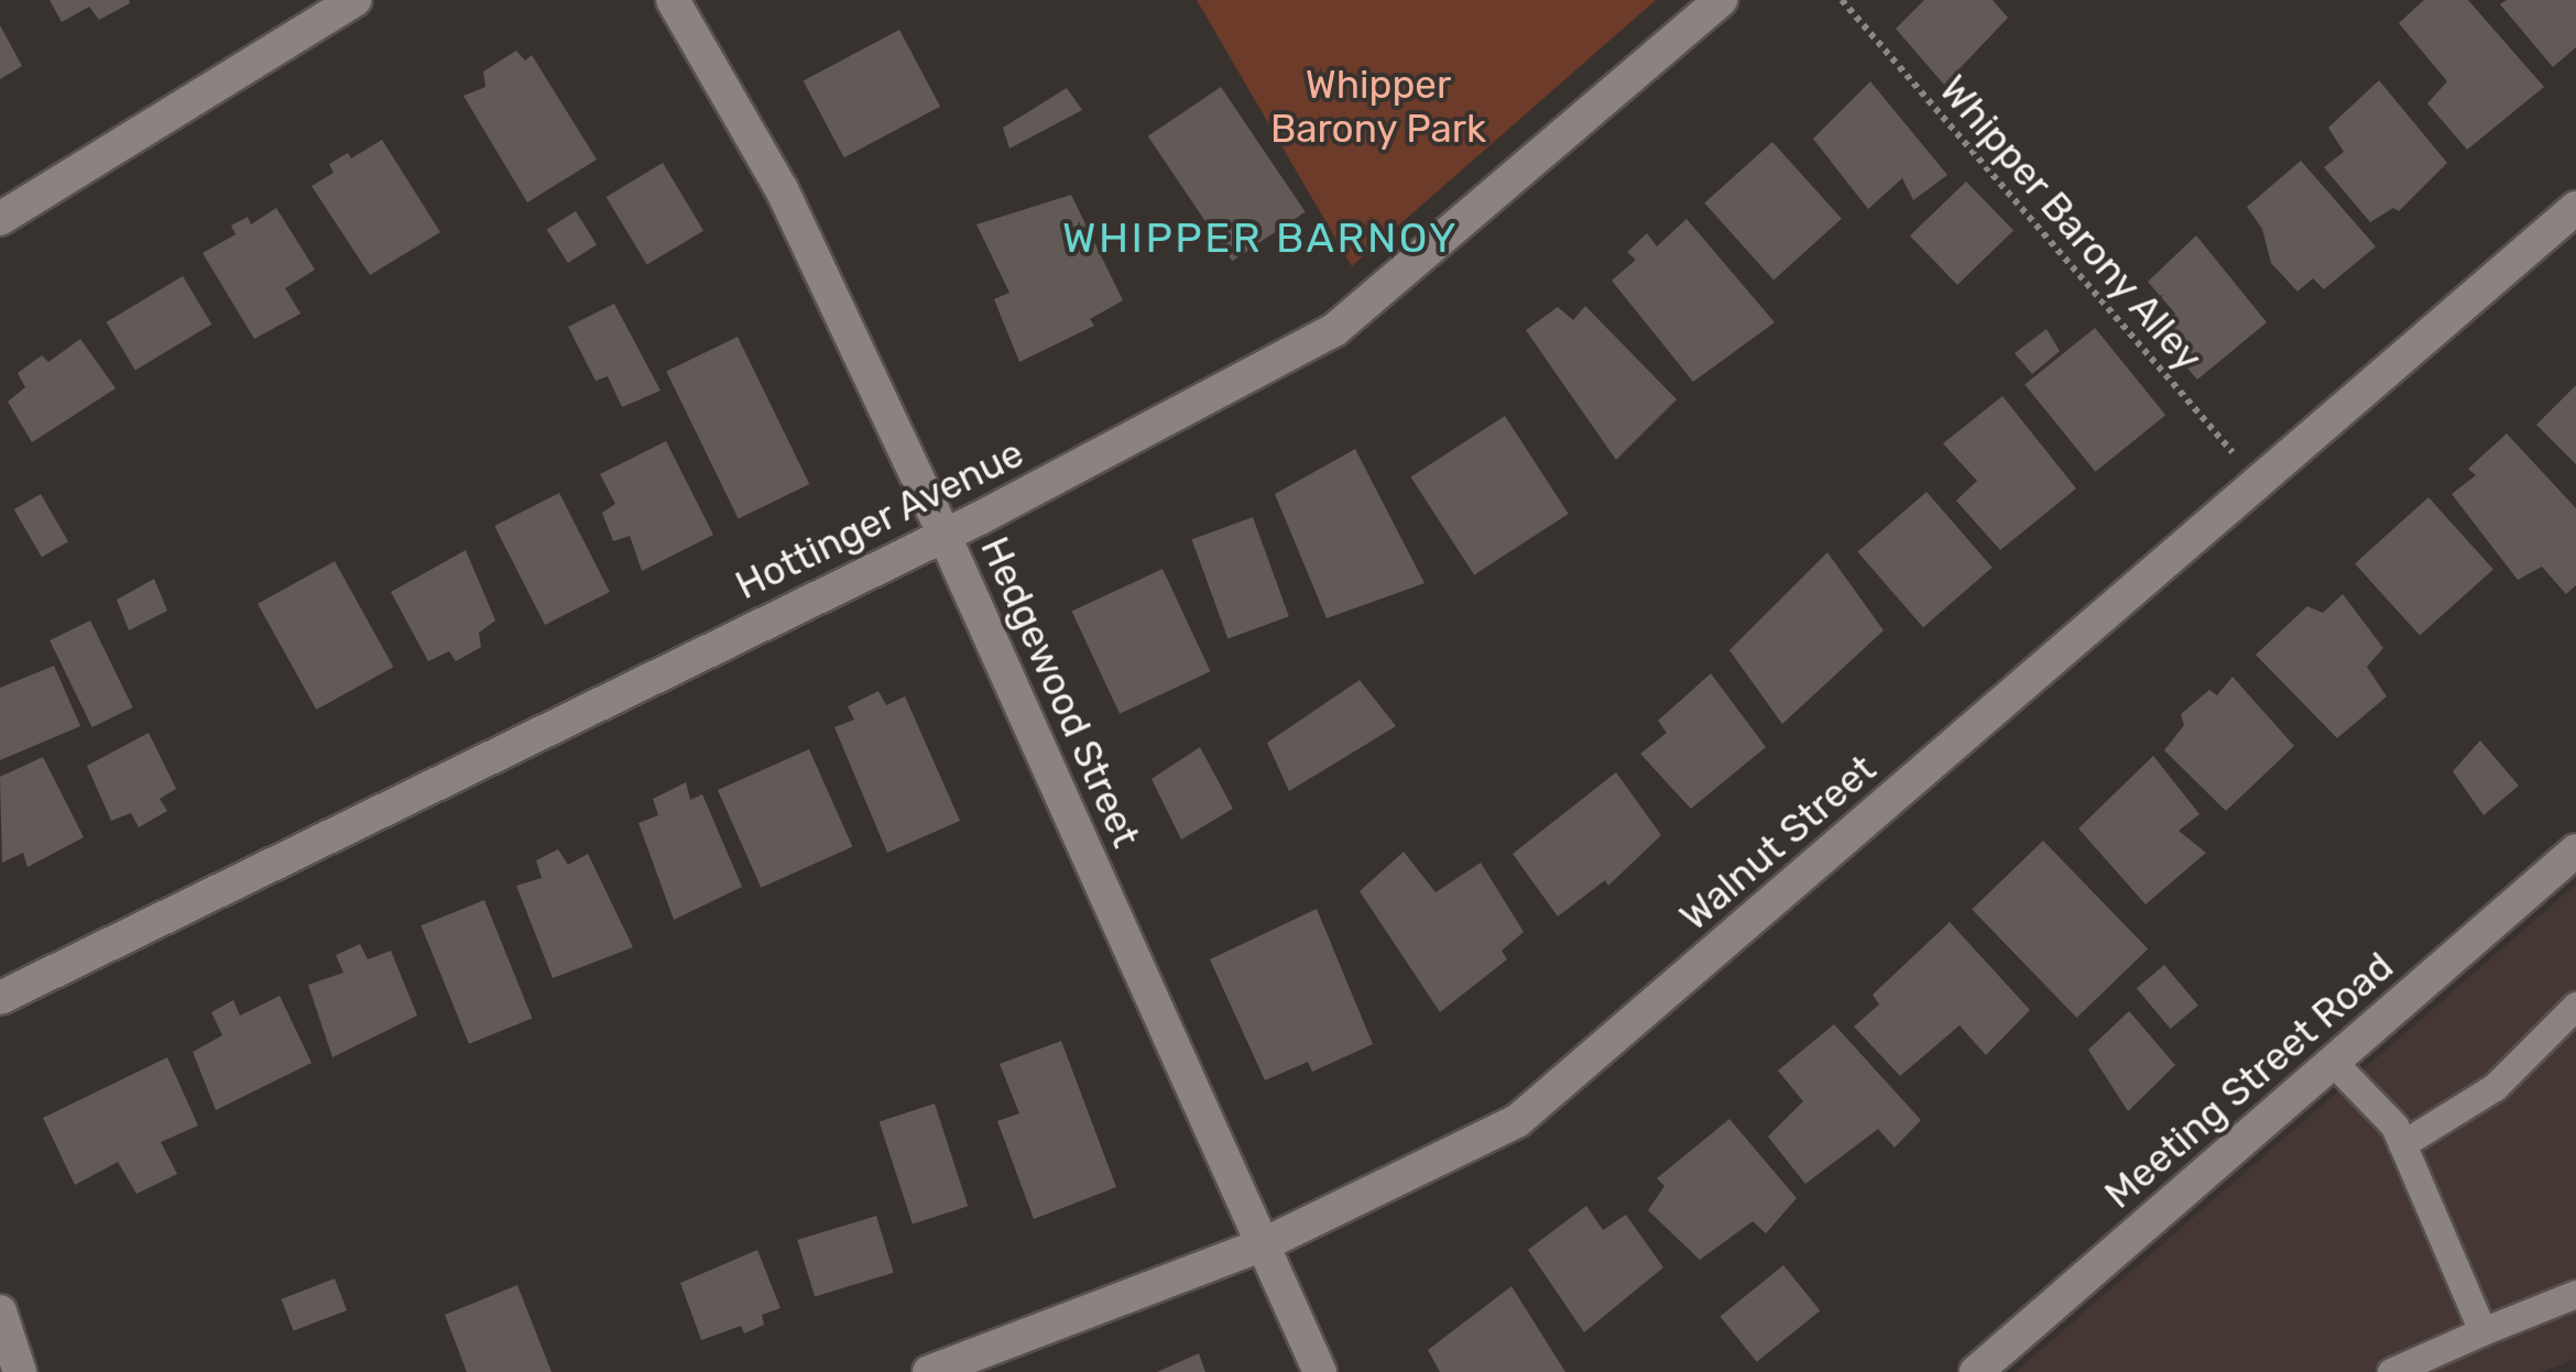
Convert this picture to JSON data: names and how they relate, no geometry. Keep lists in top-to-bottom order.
{
  "streets": {
    "street": [
      "Hottinger Avenue",
      "Hedgewood Street",
      "Walnut Street",
      "Meeting Street Road"
    ],
    "path": ["Whipper Barony Alley"]
  },
  "crossings": [
    ["Whipper Barony Alley", "Walnut Street"],
    ["Hottinger Avenue", "Hedgewood Street"],
    ["Hedgewood Street", "Walnut Street"]
  ],
  "districts": ["WHIPPER BARNOY"],
  "parks": ["Whipper Barony Park"]
}
